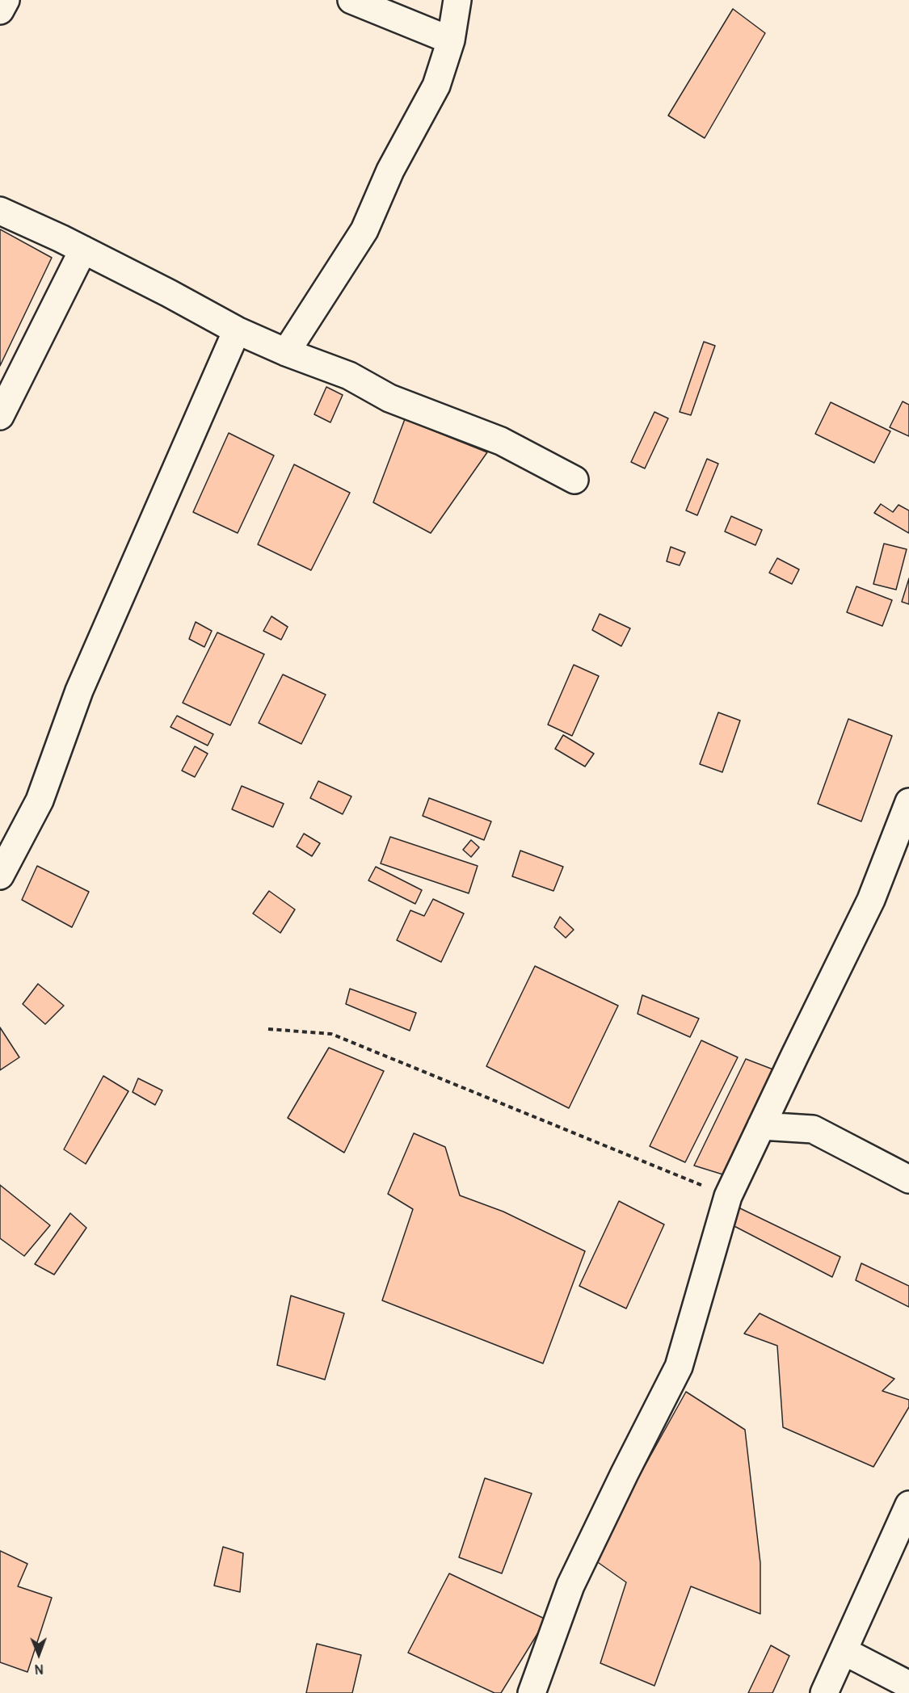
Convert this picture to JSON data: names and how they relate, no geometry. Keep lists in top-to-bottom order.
{
  "north": "bottom"
}
